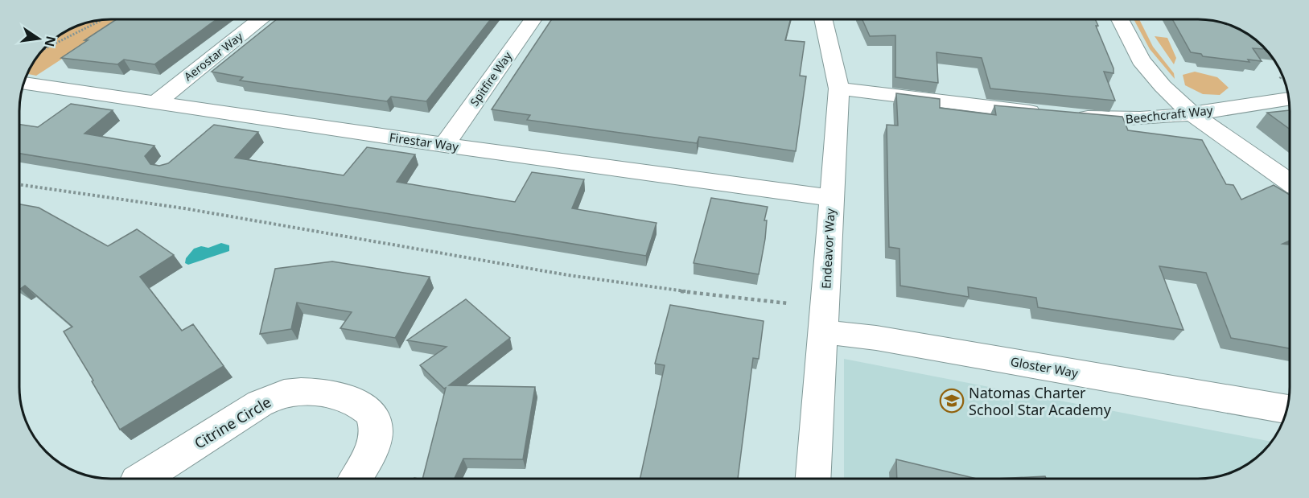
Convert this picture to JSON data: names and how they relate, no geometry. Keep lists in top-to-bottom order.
{
  "streets": {
    "street": [
      "Aerostar Way",
      "Spitfire Way",
      "Beechcraft Way",
      "Firestar Way",
      "Endeavor Way",
      "Gloster Way",
      "Citrine Circle"
    ]
  },
  "crossings": [
    ["Aerostar Way", "Firestar Way"],
    ["Spitfire Way", "Firestar Way"],
    ["Beechcraft Way", "Endeavor Way"],
    ["Firestar Way", "Endeavor Way"],
    ["Endeavor Way", "Gloster Way"]
  ],
  "places": {
    "school or university": ["Natomas Charter School Star Academy"]
  },
  "north": "right"
}
